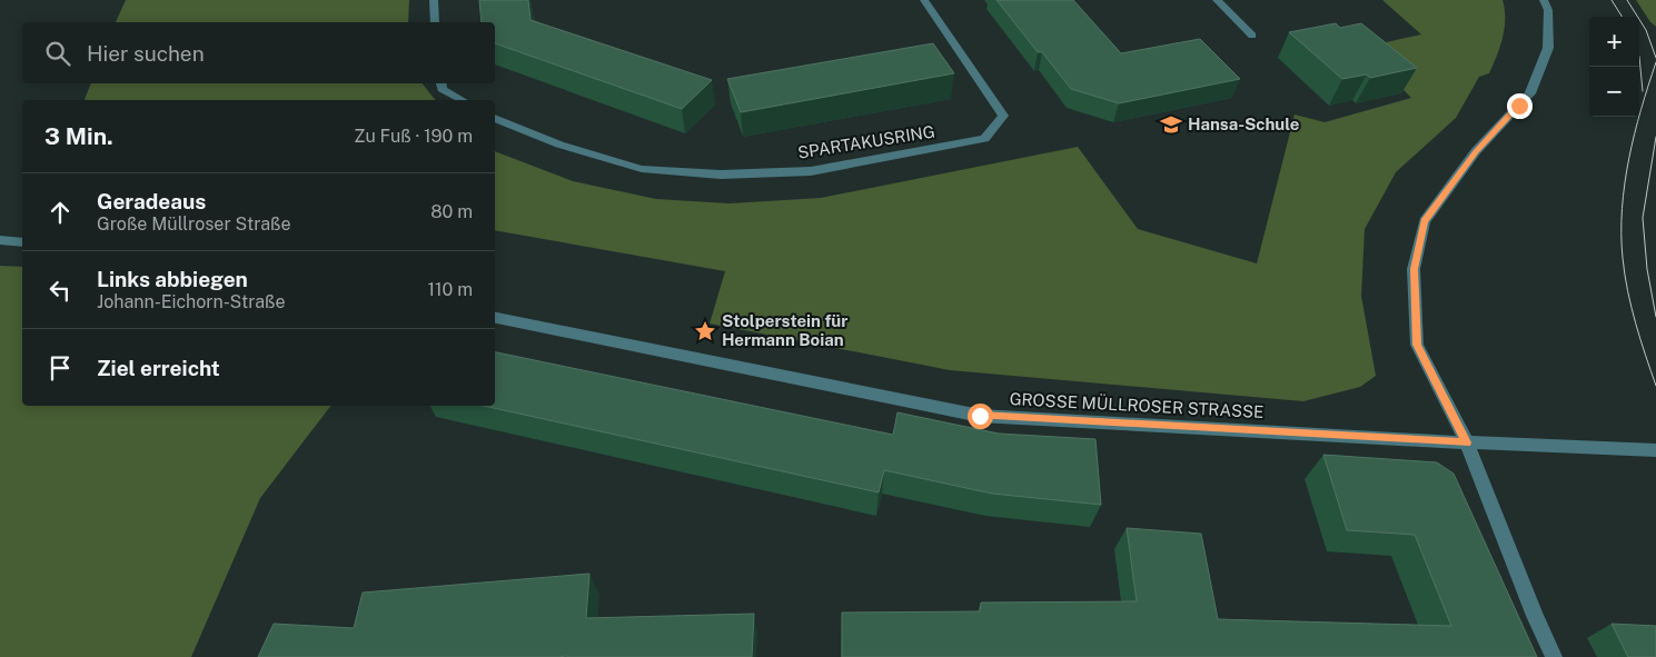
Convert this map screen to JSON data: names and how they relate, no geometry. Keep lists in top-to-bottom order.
{
  "streets": {
    "street": ["SPARTAKUSRING", "GROSSE MÜLLROSER STRASSE"]
  },
  "places": {
    "school or university": ["Hansa-Schule"],
    "place": ["Stolperstein für Hermann Boian"]
  },
  "page": {
    "map_buttons": ["+", "−"],
    "search": "Hier suchen",
    "heading": ["3 Min.", "Zu Fuß · 190 m"],
    "list": [
      ["Geradeaus", "Große Müllroser Straße", "80 m"],
      ["Links abbiegen", "Johann-Eichorn-Straße", "110 m"],
      "Ziel erreicht"
    ]
  }
}
